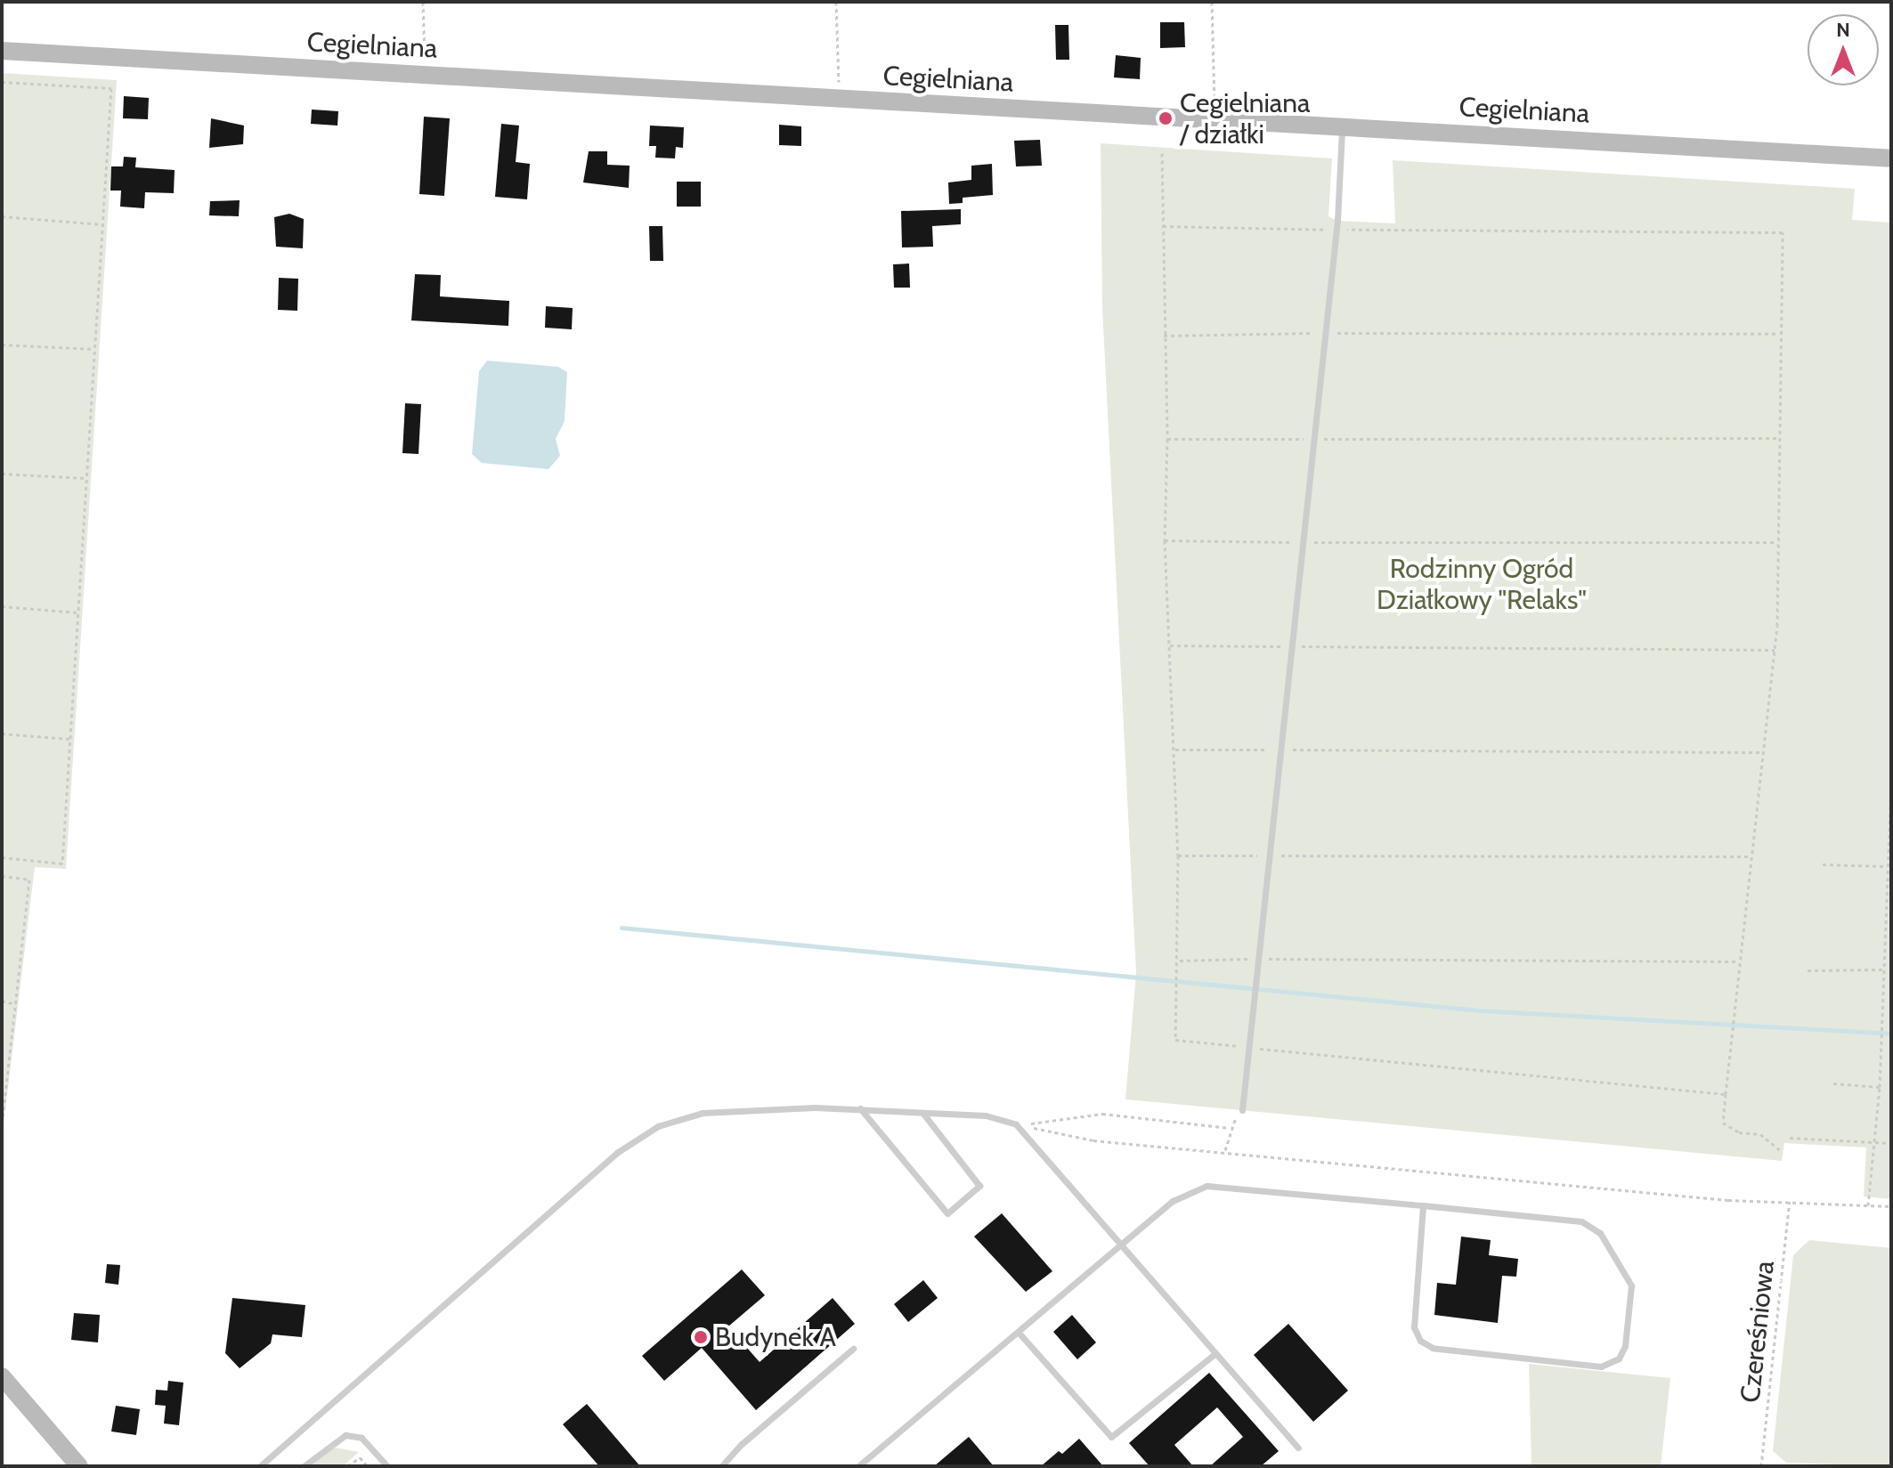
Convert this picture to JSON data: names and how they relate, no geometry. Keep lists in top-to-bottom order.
{
  "streets": {
    "street": ["Cegielniana"],
    "path": ["Czereśniowa"]
  },
  "parks": ["Rodzinny Ogród Działkowy \"Relaks\""],
  "places": ["Cegielniana / działki", "Budynek A"],
  "north": "top"
}
